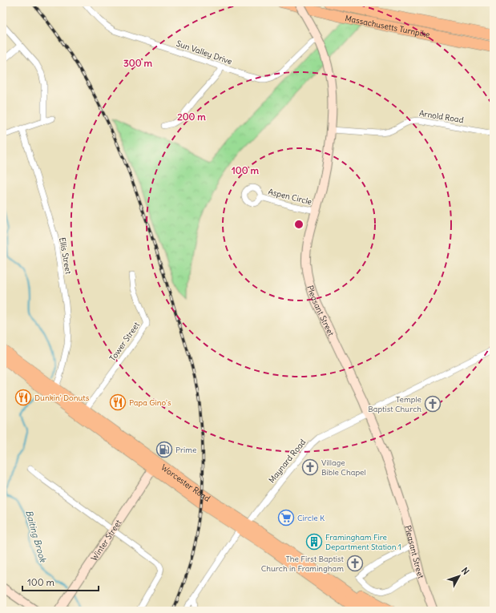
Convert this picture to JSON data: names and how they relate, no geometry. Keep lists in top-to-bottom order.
{
  "streets": {
    "highway": ["Massachusetts Turnpike", "Worcester Road"],
    "main road": ["Pleasant Street", "Winter Street"],
    "street": [
      "Sun Valley Drive",
      "Arnold Road",
      "Aspen Circle",
      "Ellis Street",
      "Tower Street",
      "Maynard Road"
    ]
  },
  "crossings": [
    ["Sun Valley Drive", "Pleasant Street"],
    ["Arnold Road", "Pleasant Street"],
    ["Aspen Circle", "Pleasant Street"],
    ["Ellis Street", "Worcester Road"],
    ["Pleasant Street", "Maynard Road"],
    ["Tower Street", "Worcester Road"],
    ["Maynard Road", "Worcester Road"],
    ["Worcester Road", "Winter Street"]
  ],
  "water": ["Baiting Brook"],
  "places": {
    "restaurant": ["Dunkin' Donuts", "Papa Gino's"],
    "church": ["Temple Baptist Church", "Village Bible Chapel", "The First Baptist Church in Framingham"],
    "fuel station": ["Prime"],
    "supermarket": ["Circle K"],
    "building": ["Framingham Fire Department Station 1"]
  },
  "scale_bar": "100 m",
  "north": "top right",
  "rings": ["300 m", "200 m", "100 m"]
}
